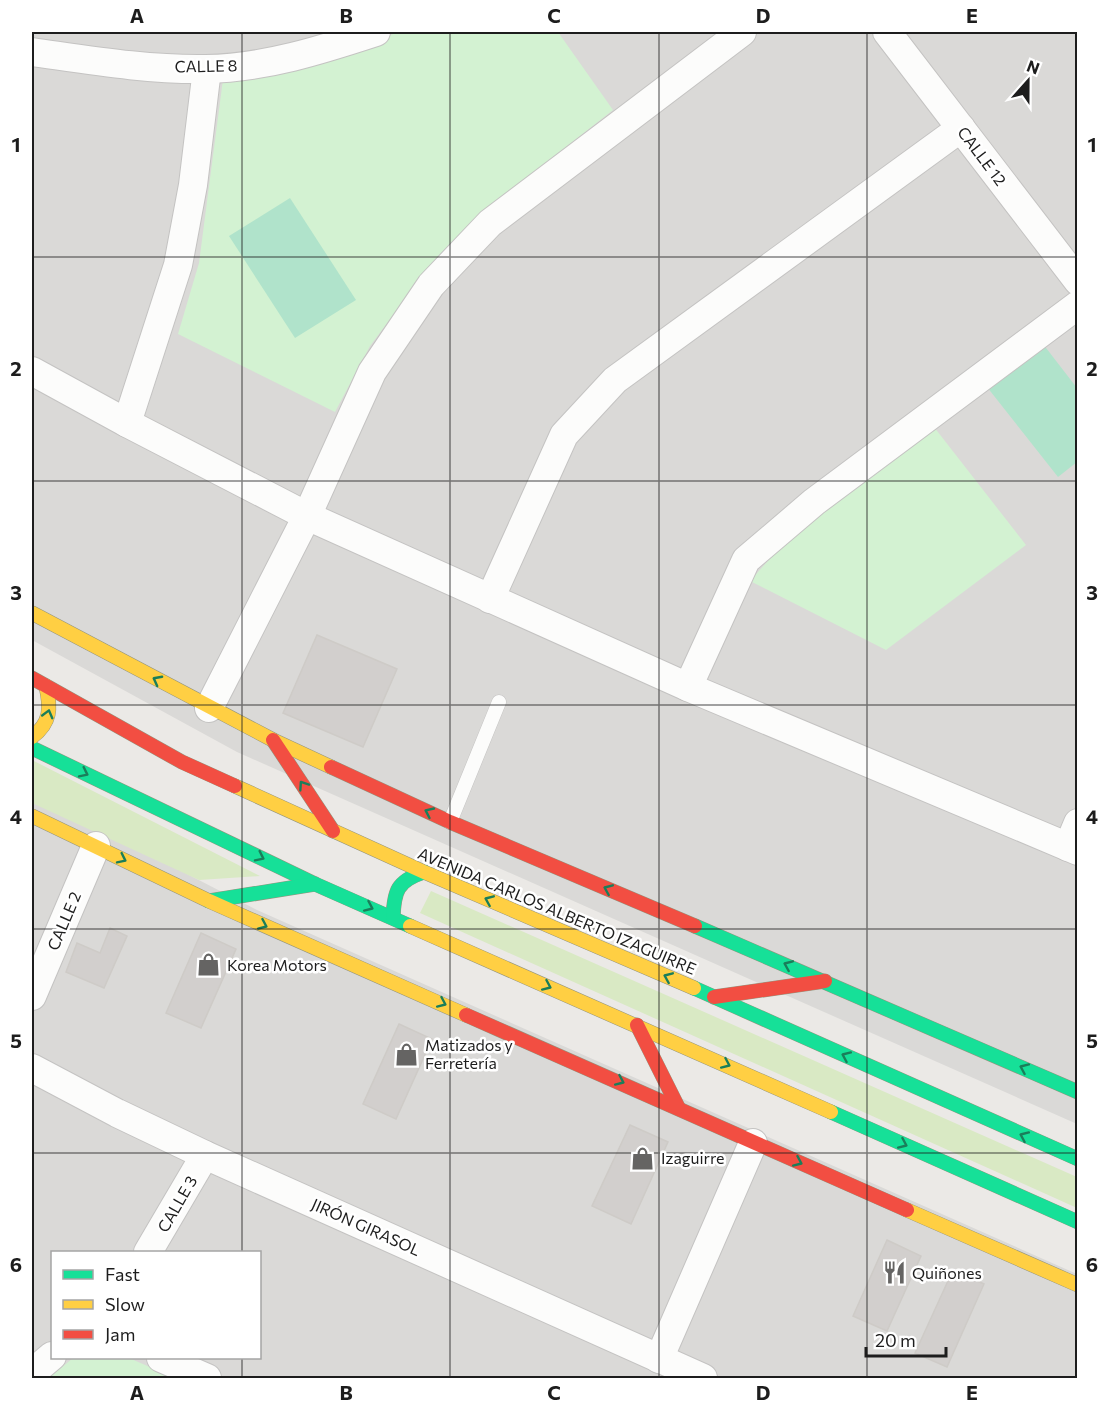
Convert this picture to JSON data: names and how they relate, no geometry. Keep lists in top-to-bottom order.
{
  "streets": {
    "main road": ["AVENIDA CARLOS ALBERTO IZAGUIRRE"],
    "street": [
      "CALLE 8",
      "CALLE 12",
      "CALLE 2",
      "CALLE 3",
      "JIRÓN GIRASOL"
    ]
  },
  "crossings": [
    ["CALLE 3", "JIRÓN GIRASOL"]
  ],
  "places": {
    "shop": ["Korea Motors", "Matizados y Ferretería", "Izaguirre"],
    "restaurant": ["Quiñones"]
  },
  "legend": ["Fast", "Slow", "Jam"],
  "scale_bar": "20 m",
  "north": "top",
  "grid": {
    "columns": [
      "A",
      "B",
      "C",
      "D",
      "E"
    ],
    "rows": [
      "1",
      "2",
      "3",
      "4",
      "5",
      "6"
    ]
  }
}
